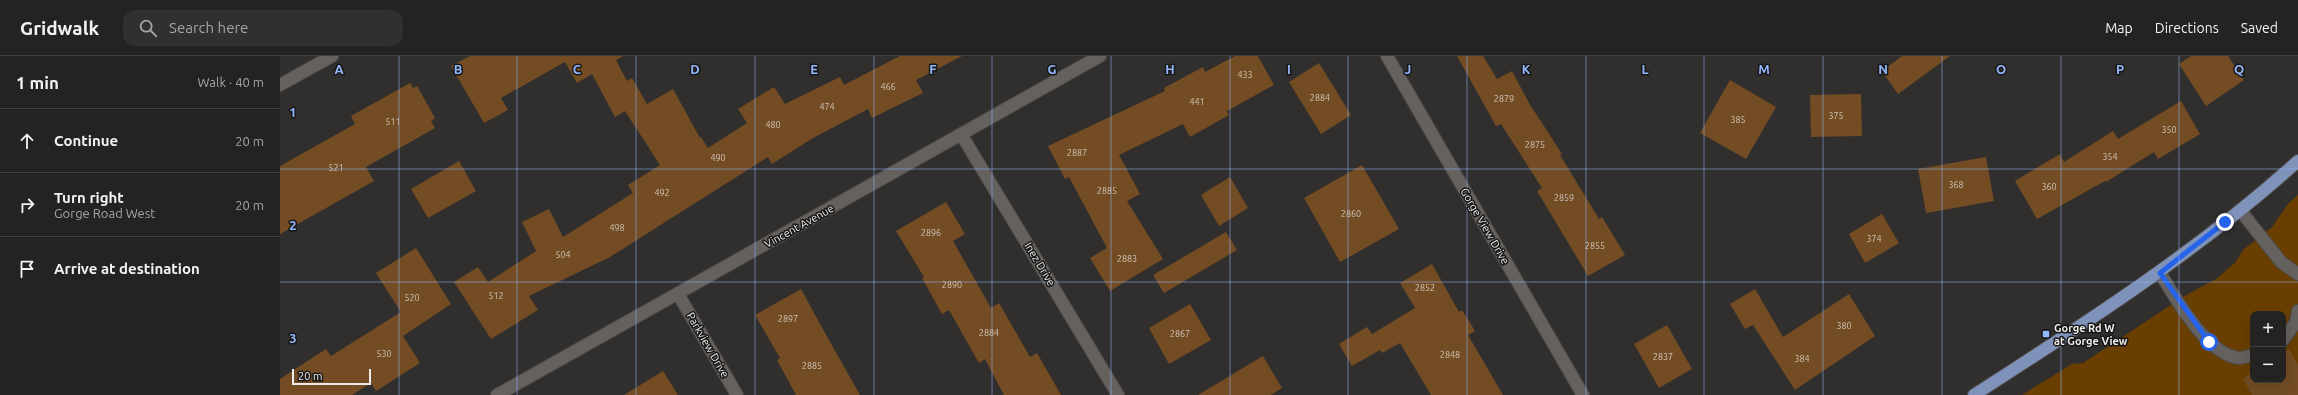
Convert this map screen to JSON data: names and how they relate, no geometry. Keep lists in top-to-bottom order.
{
  "streets": {
    "street": [
      "Vincent Avenue",
      "Gorge View Drive",
      "Inez Drive",
      "Parkview Drive"
    ]
  },
  "crossings": [
    ["Vincent Avenue", "Inez Drive"],
    ["Vincent Avenue", "Parkview Drive"]
  ],
  "places": {
    "transit": ["Gorge Rd W at Gorge View"]
  },
  "house_numbers": [
    "433",
    "466",
    "2884",
    "2879",
    "441",
    "474",
    "375",
    "385",
    "511",
    "480",
    "350",
    "2875",
    "2887",
    "354",
    "490",
    "521",
    "368",
    "360",
    "2885",
    "492",
    "2859",
    "2860",
    "498",
    "2896",
    "374",
    "2855",
    "504",
    "2883",
    "2890",
    "2852",
    "512",
    "520",
    "2897",
    "380",
    "2884",
    "2867",
    "530",
    "2848",
    "2837",
    "384",
    "2885"
  ],
  "scale_bar": "20 m",
  "page": {
    "header": "Gridwalk",
    "search": "Search here",
    "nav": ["Map", "Directions", "Saved"],
    "heading": ["1 min", "Walk · 40 m"],
    "list": [
      ["Continue", "20 m"],
      ["Turn right", "Gorge Road West", "20 m"],
      "Arrive at destination"
    ],
    "map_buttons": ["+", "−"],
    "scale": "20 m"
  },
  "grid": {
    "columns": [
      "A",
      "B",
      "C",
      "D",
      "E",
      "F",
      "G",
      "H",
      "I",
      "J",
      "K",
      "L",
      "M",
      "N",
      "O",
      "P",
      "Q"
    ],
    "rows": ["1", "2", "3"]
  }
}
